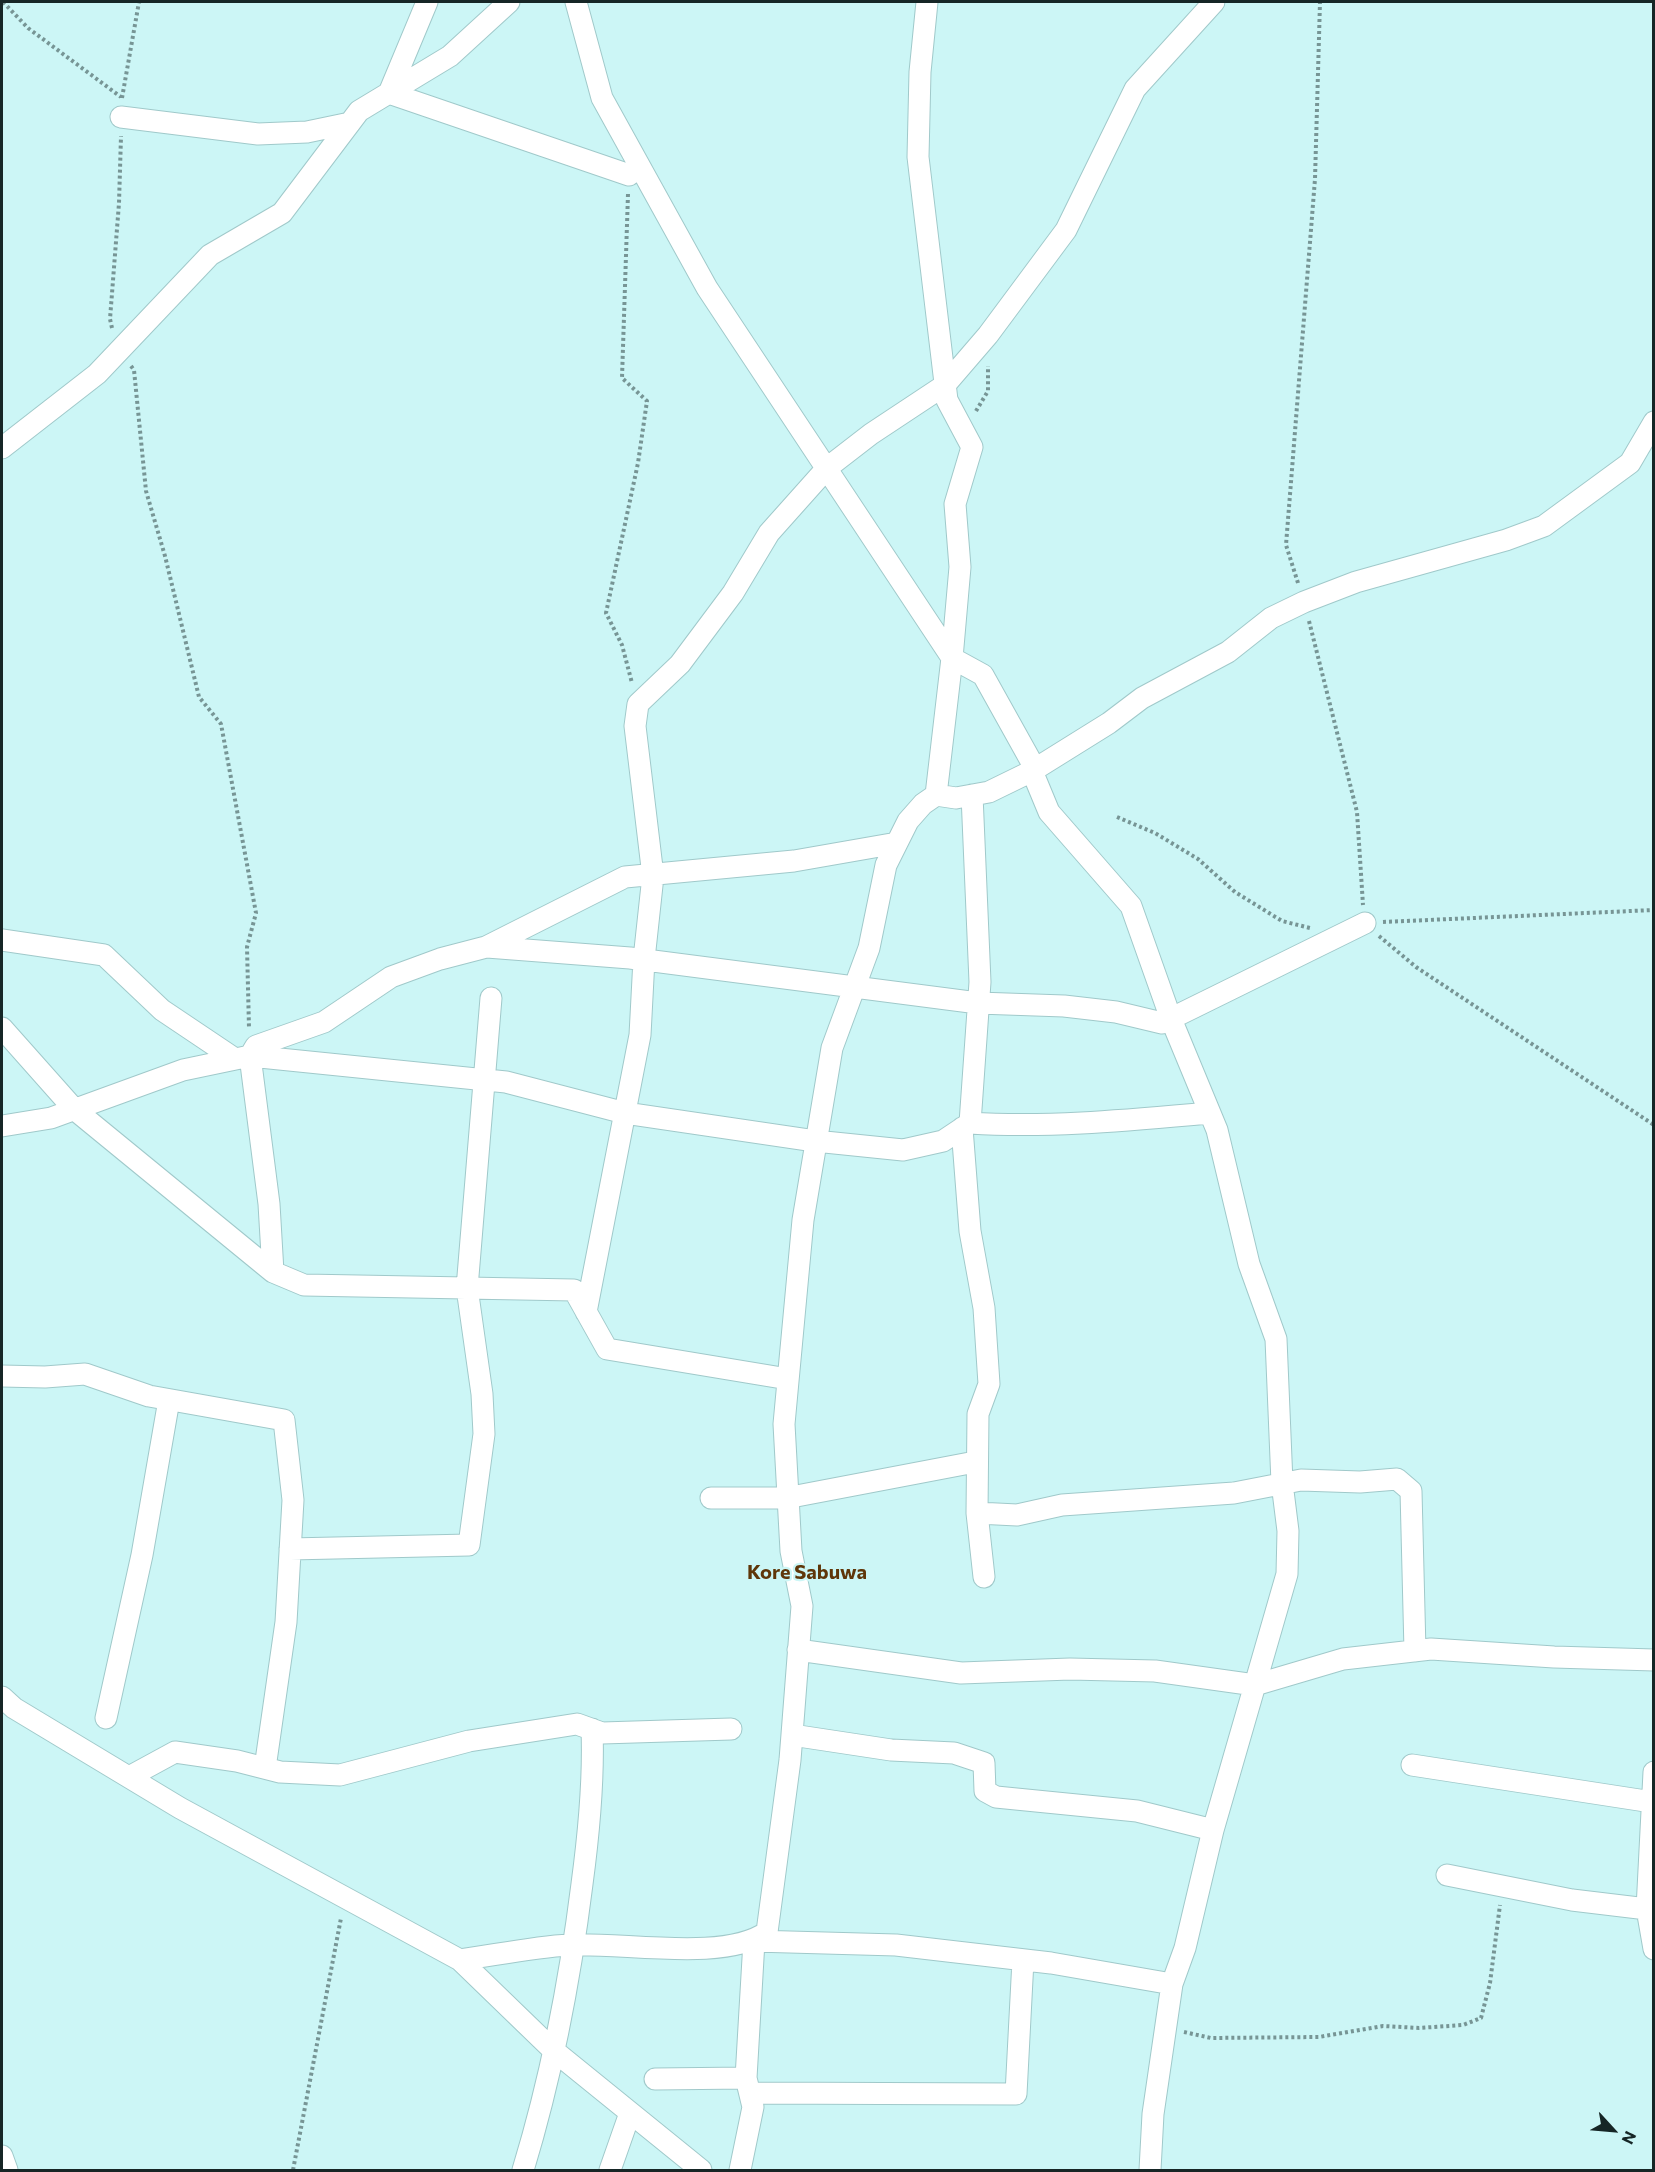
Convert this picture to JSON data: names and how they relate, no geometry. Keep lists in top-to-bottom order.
{
  "districts": ["Kore Sabuwa"],
  "north": "bottom right"
}
